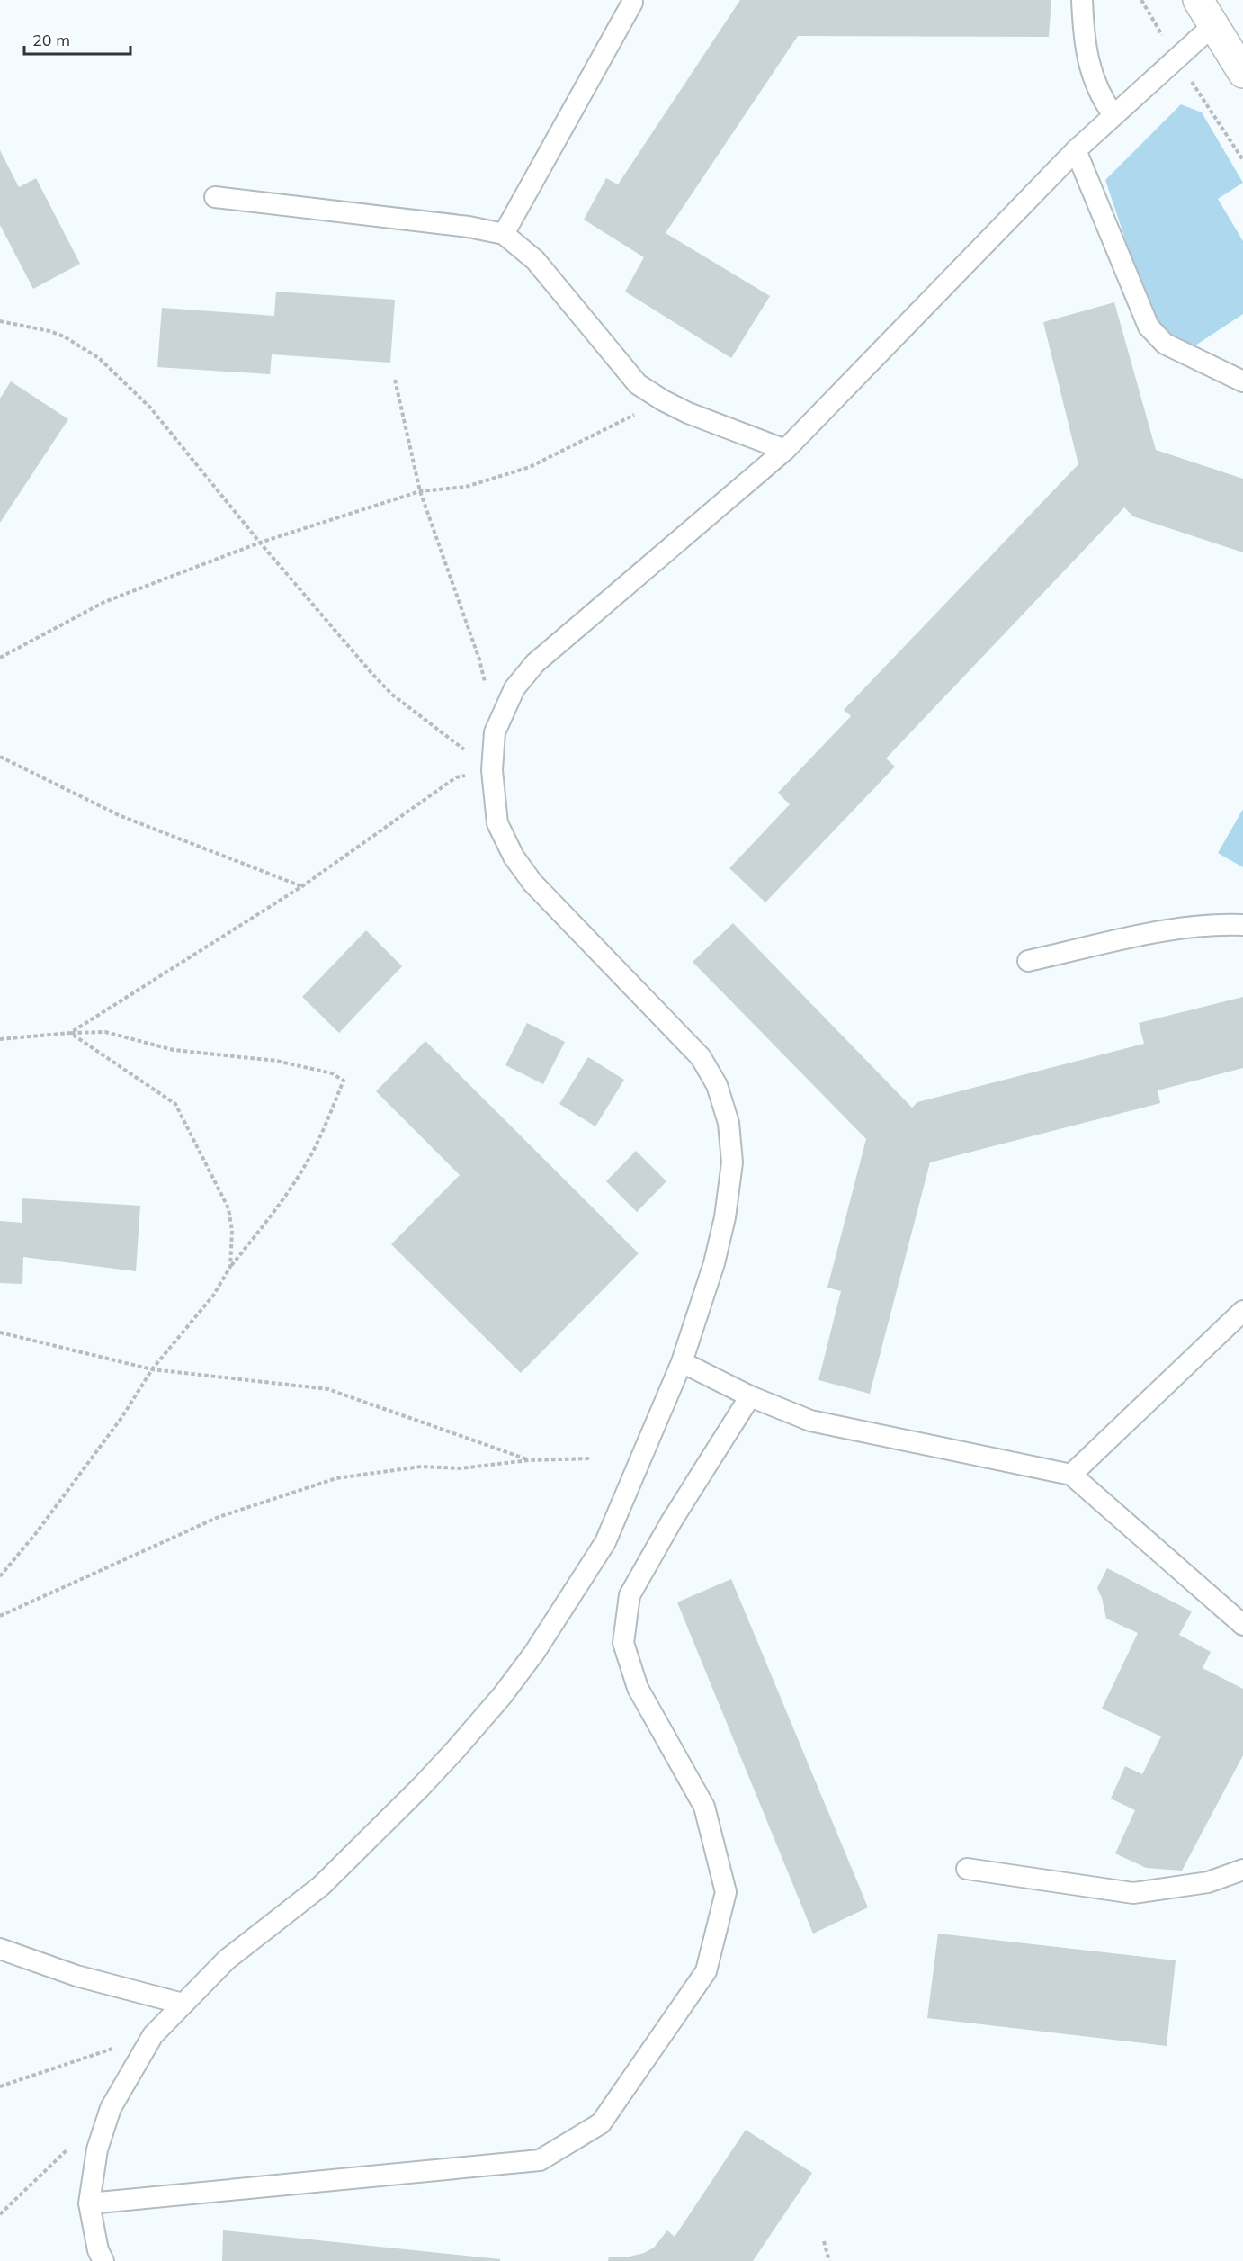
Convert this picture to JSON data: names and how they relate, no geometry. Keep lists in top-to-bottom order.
{
  "scale_bar": "20 m"
}
